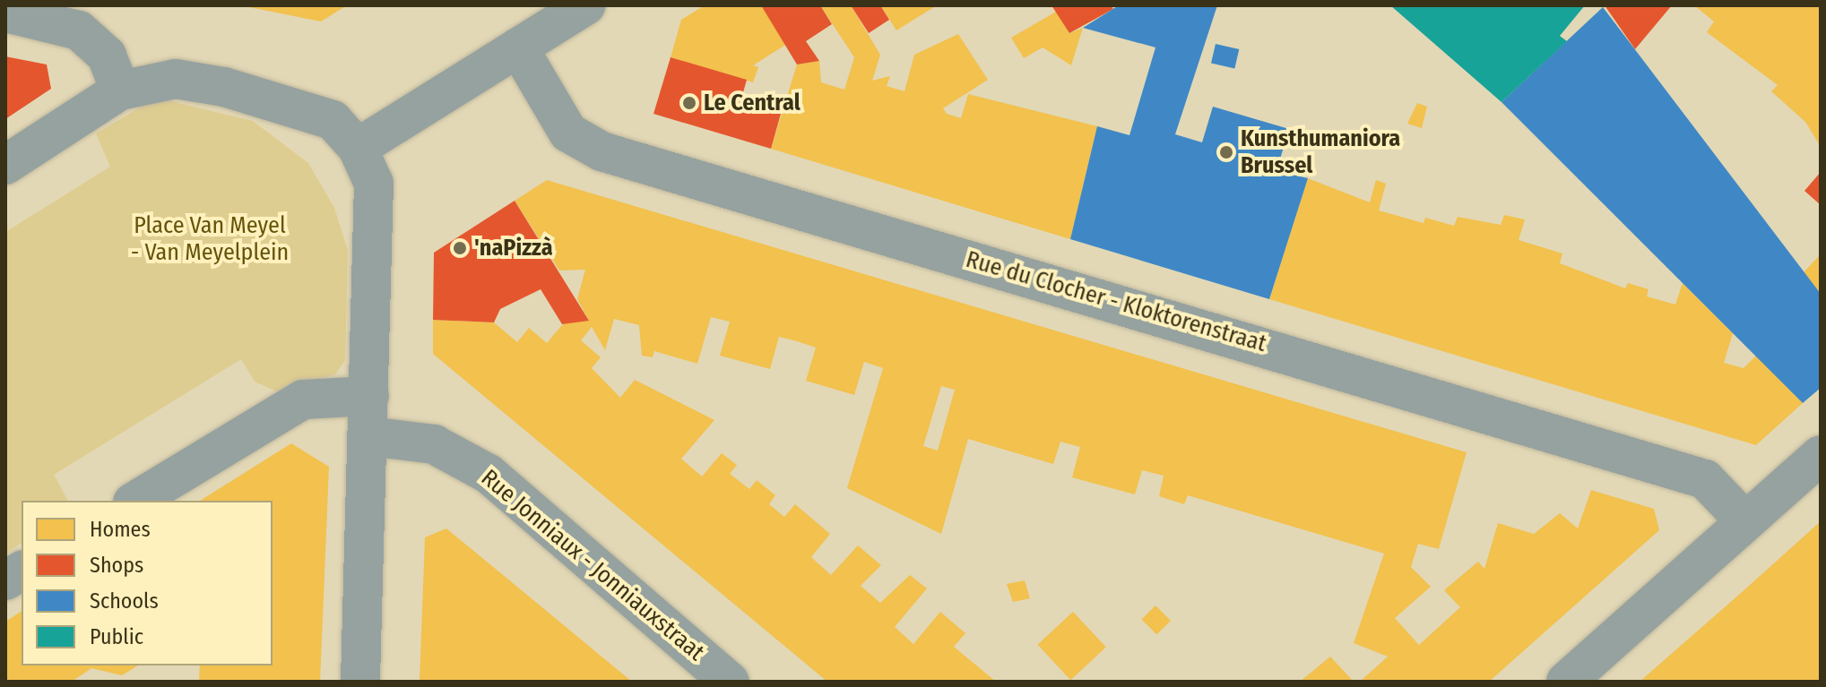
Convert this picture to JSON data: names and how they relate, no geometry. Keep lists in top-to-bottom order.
{
  "streets": {
    "street": ["Rue du Clocher - Kloktorenstraat", "Rue Jonniaux - Jonniauxstraat"]
  },
  "parks": ["Place Van Meyel - Van Meyelplein"],
  "places": ["Le Central", "Kunsthumaniora Brussel", "'naPizzà"],
  "legend": [
    "Homes",
    "Shops",
    "Schools",
    "Public"
  ]
}
